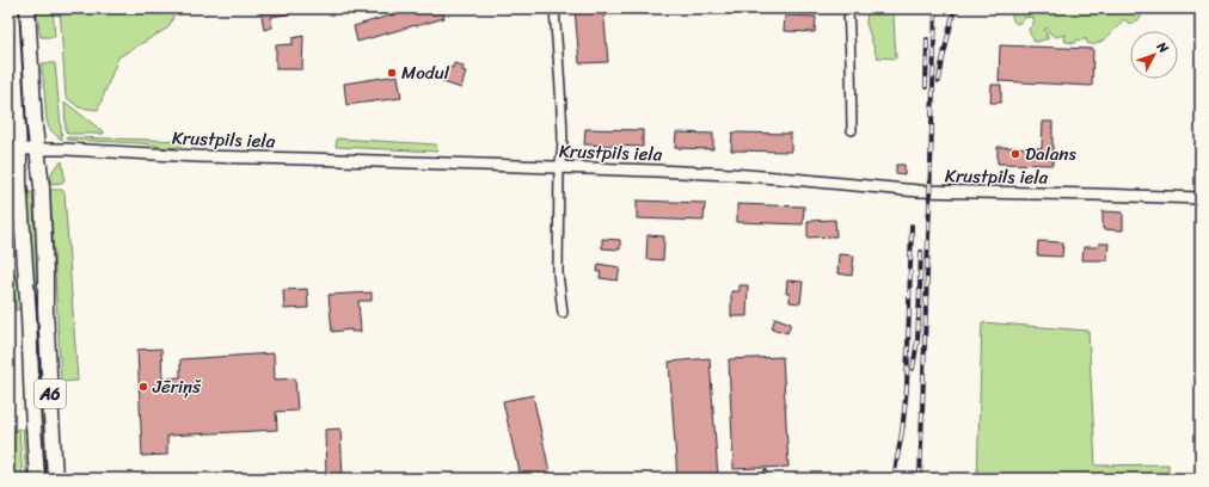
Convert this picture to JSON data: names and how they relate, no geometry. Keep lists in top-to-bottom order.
{
  "streets": {
    "highway": ["A6"],
    "street": ["Krustpils iela"]
  },
  "crossings": [
    ["Krustpils iela", "A6"]
  ],
  "places": ["Modul", "Dalans", "Jēriņš"],
  "north": "top right"
}
